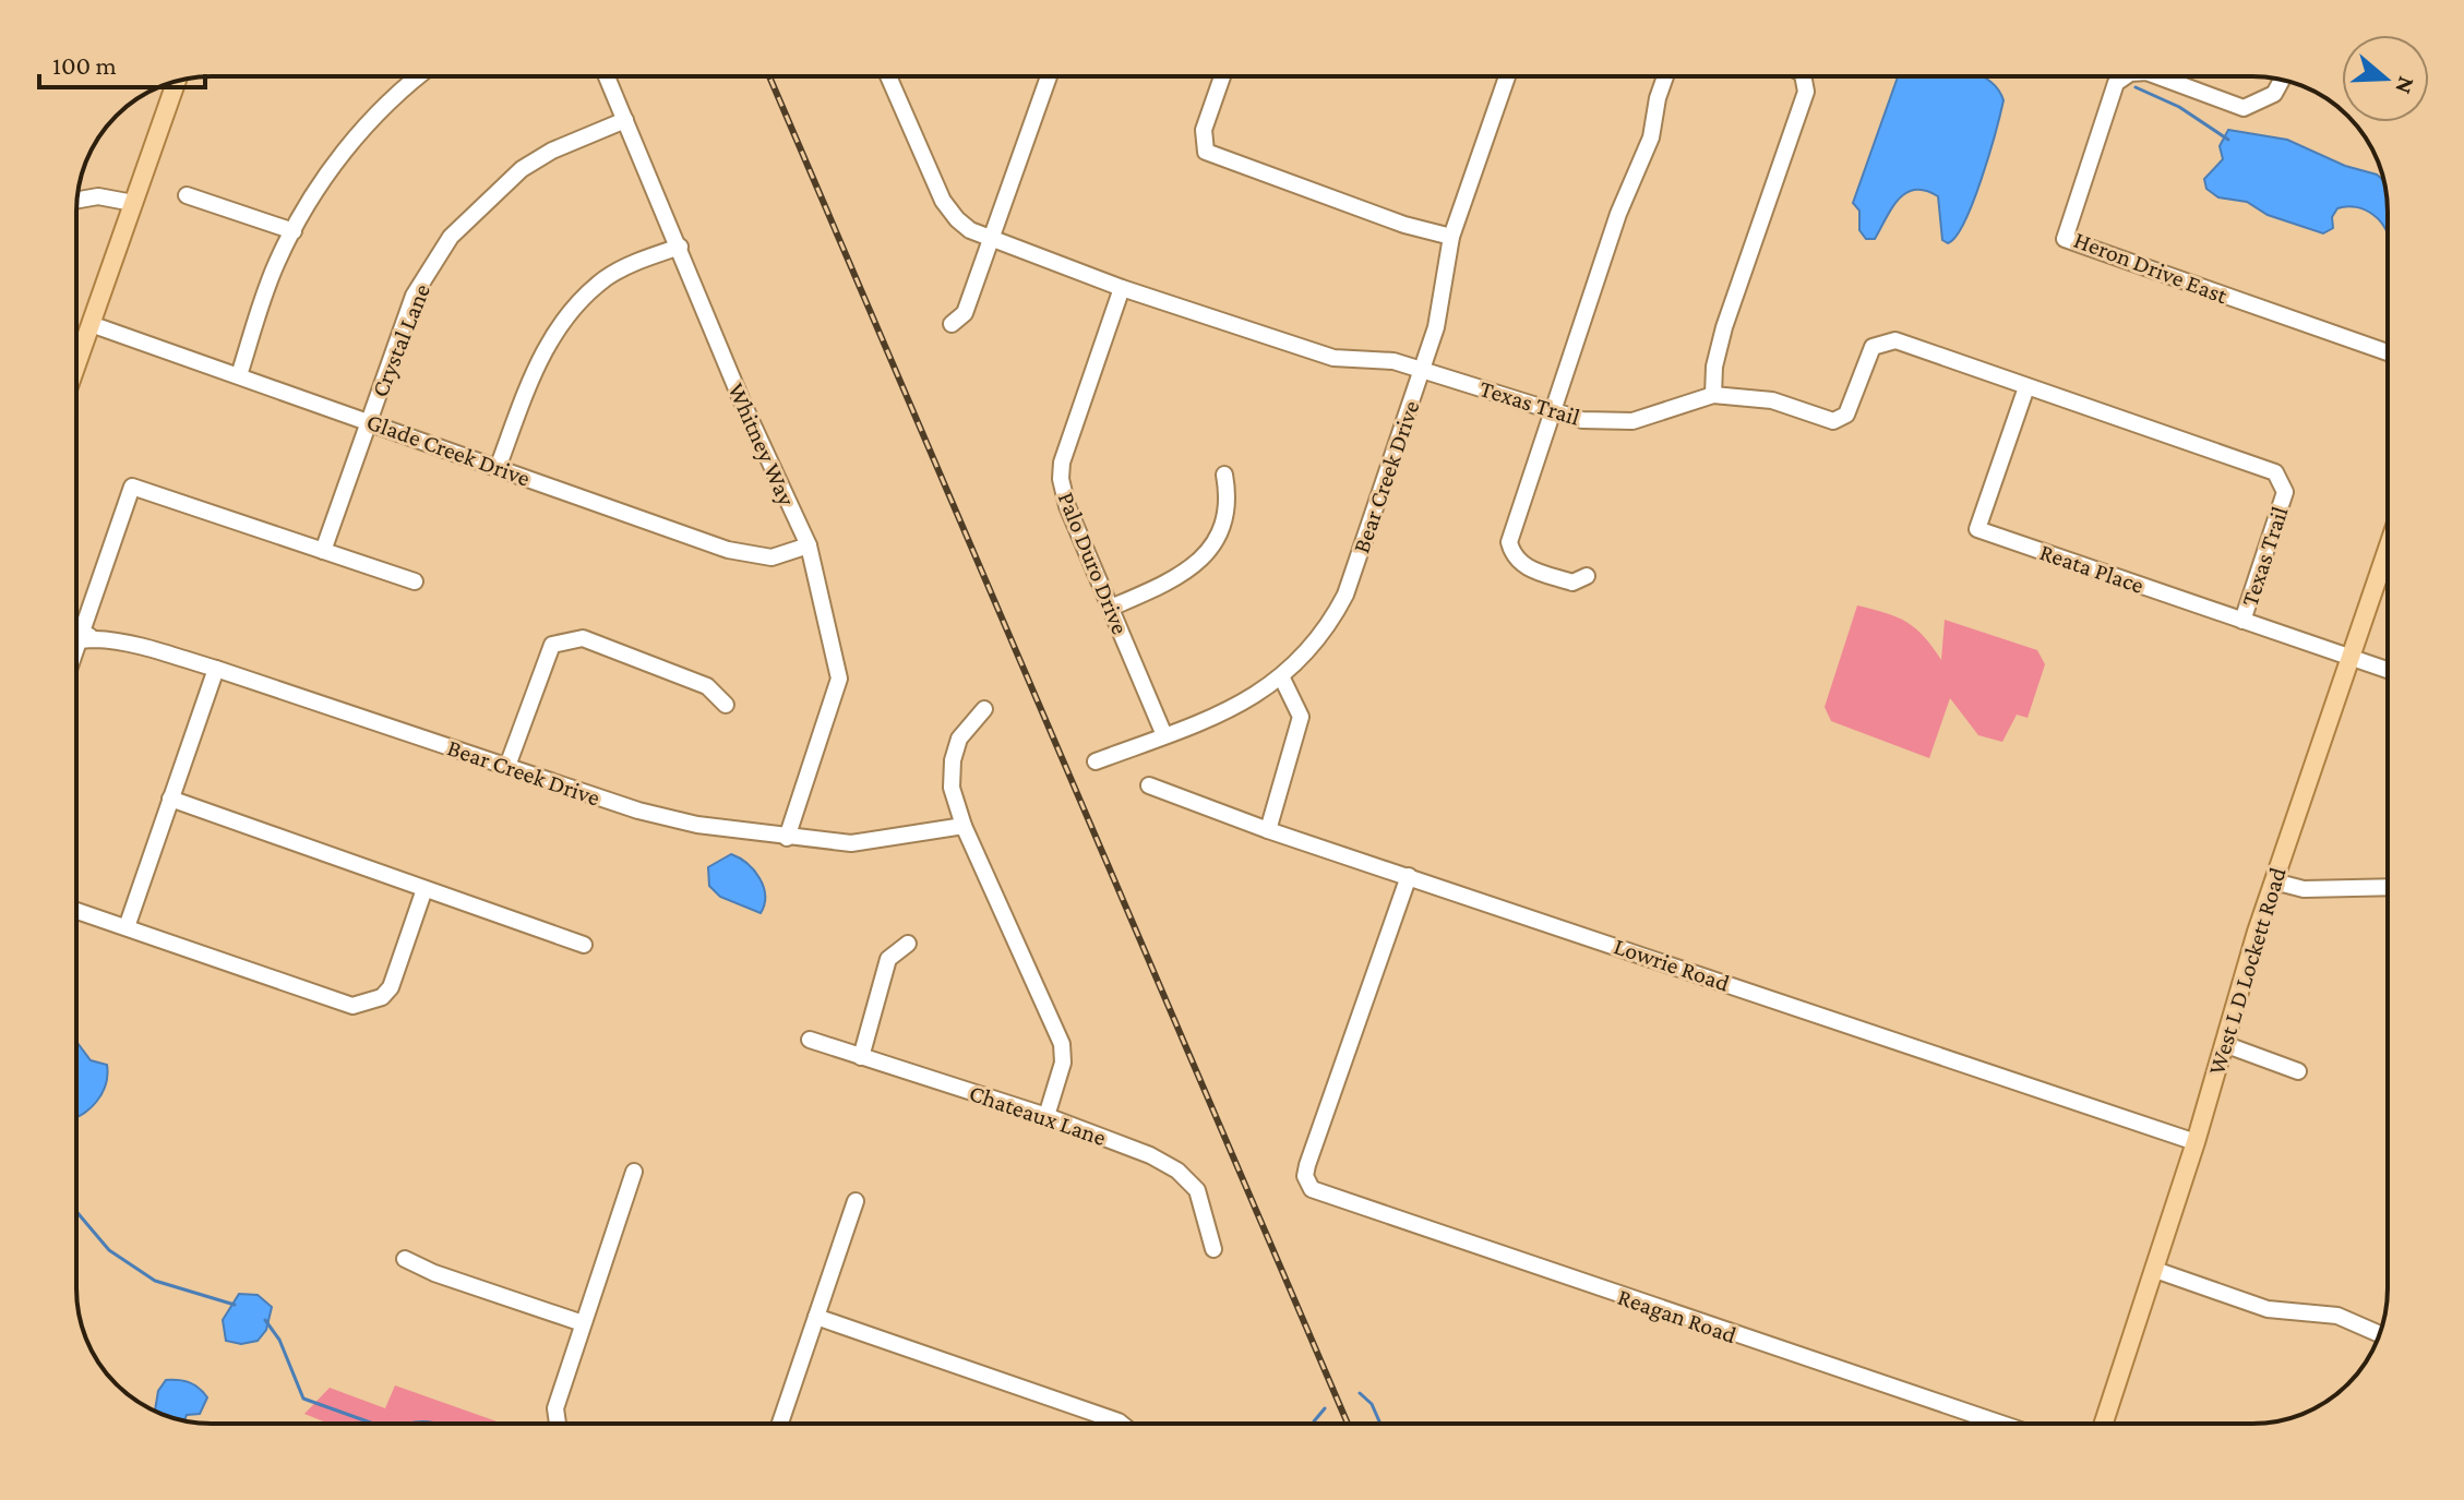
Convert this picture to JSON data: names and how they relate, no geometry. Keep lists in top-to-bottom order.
{
  "streets": {
    "main road": ["West L D Lockett Road"],
    "street": [
      "Heron Drive East",
      "Crystal Lane",
      "Texas Trail",
      "Whitney Way",
      "Glade Creek Drive",
      "Bear Creek Drive",
      "Palo Duro Drive",
      "Reata Place",
      "Lowrie Road",
      "Chateaux Lane",
      "Reagan Road"
    ]
  },
  "crossings": [
    ["Crystal Lane", "Whitney Way"],
    ["Crystal Lane", "Glade Creek Drive"],
    ["Texas Trail", "Bear Creek Drive"],
    ["Texas Trail", "Palo Duro Drive"],
    ["Texas Trail", "Reata Place"],
    ["Whitney Way", "Glade Creek Drive"],
    ["Whitney Way", "Bear Creek Drive"],
    ["Bear Creek Drive", "Palo Duro Drive"],
    ["Reata Place", "West L D Lockett Road"],
    ["Lowrie Road", "West L D Lockett Road"],
    ["Lowrie Road", "Reagan Road"]
  ],
  "scale_bar": "100 m",
  "north": "right"
}
